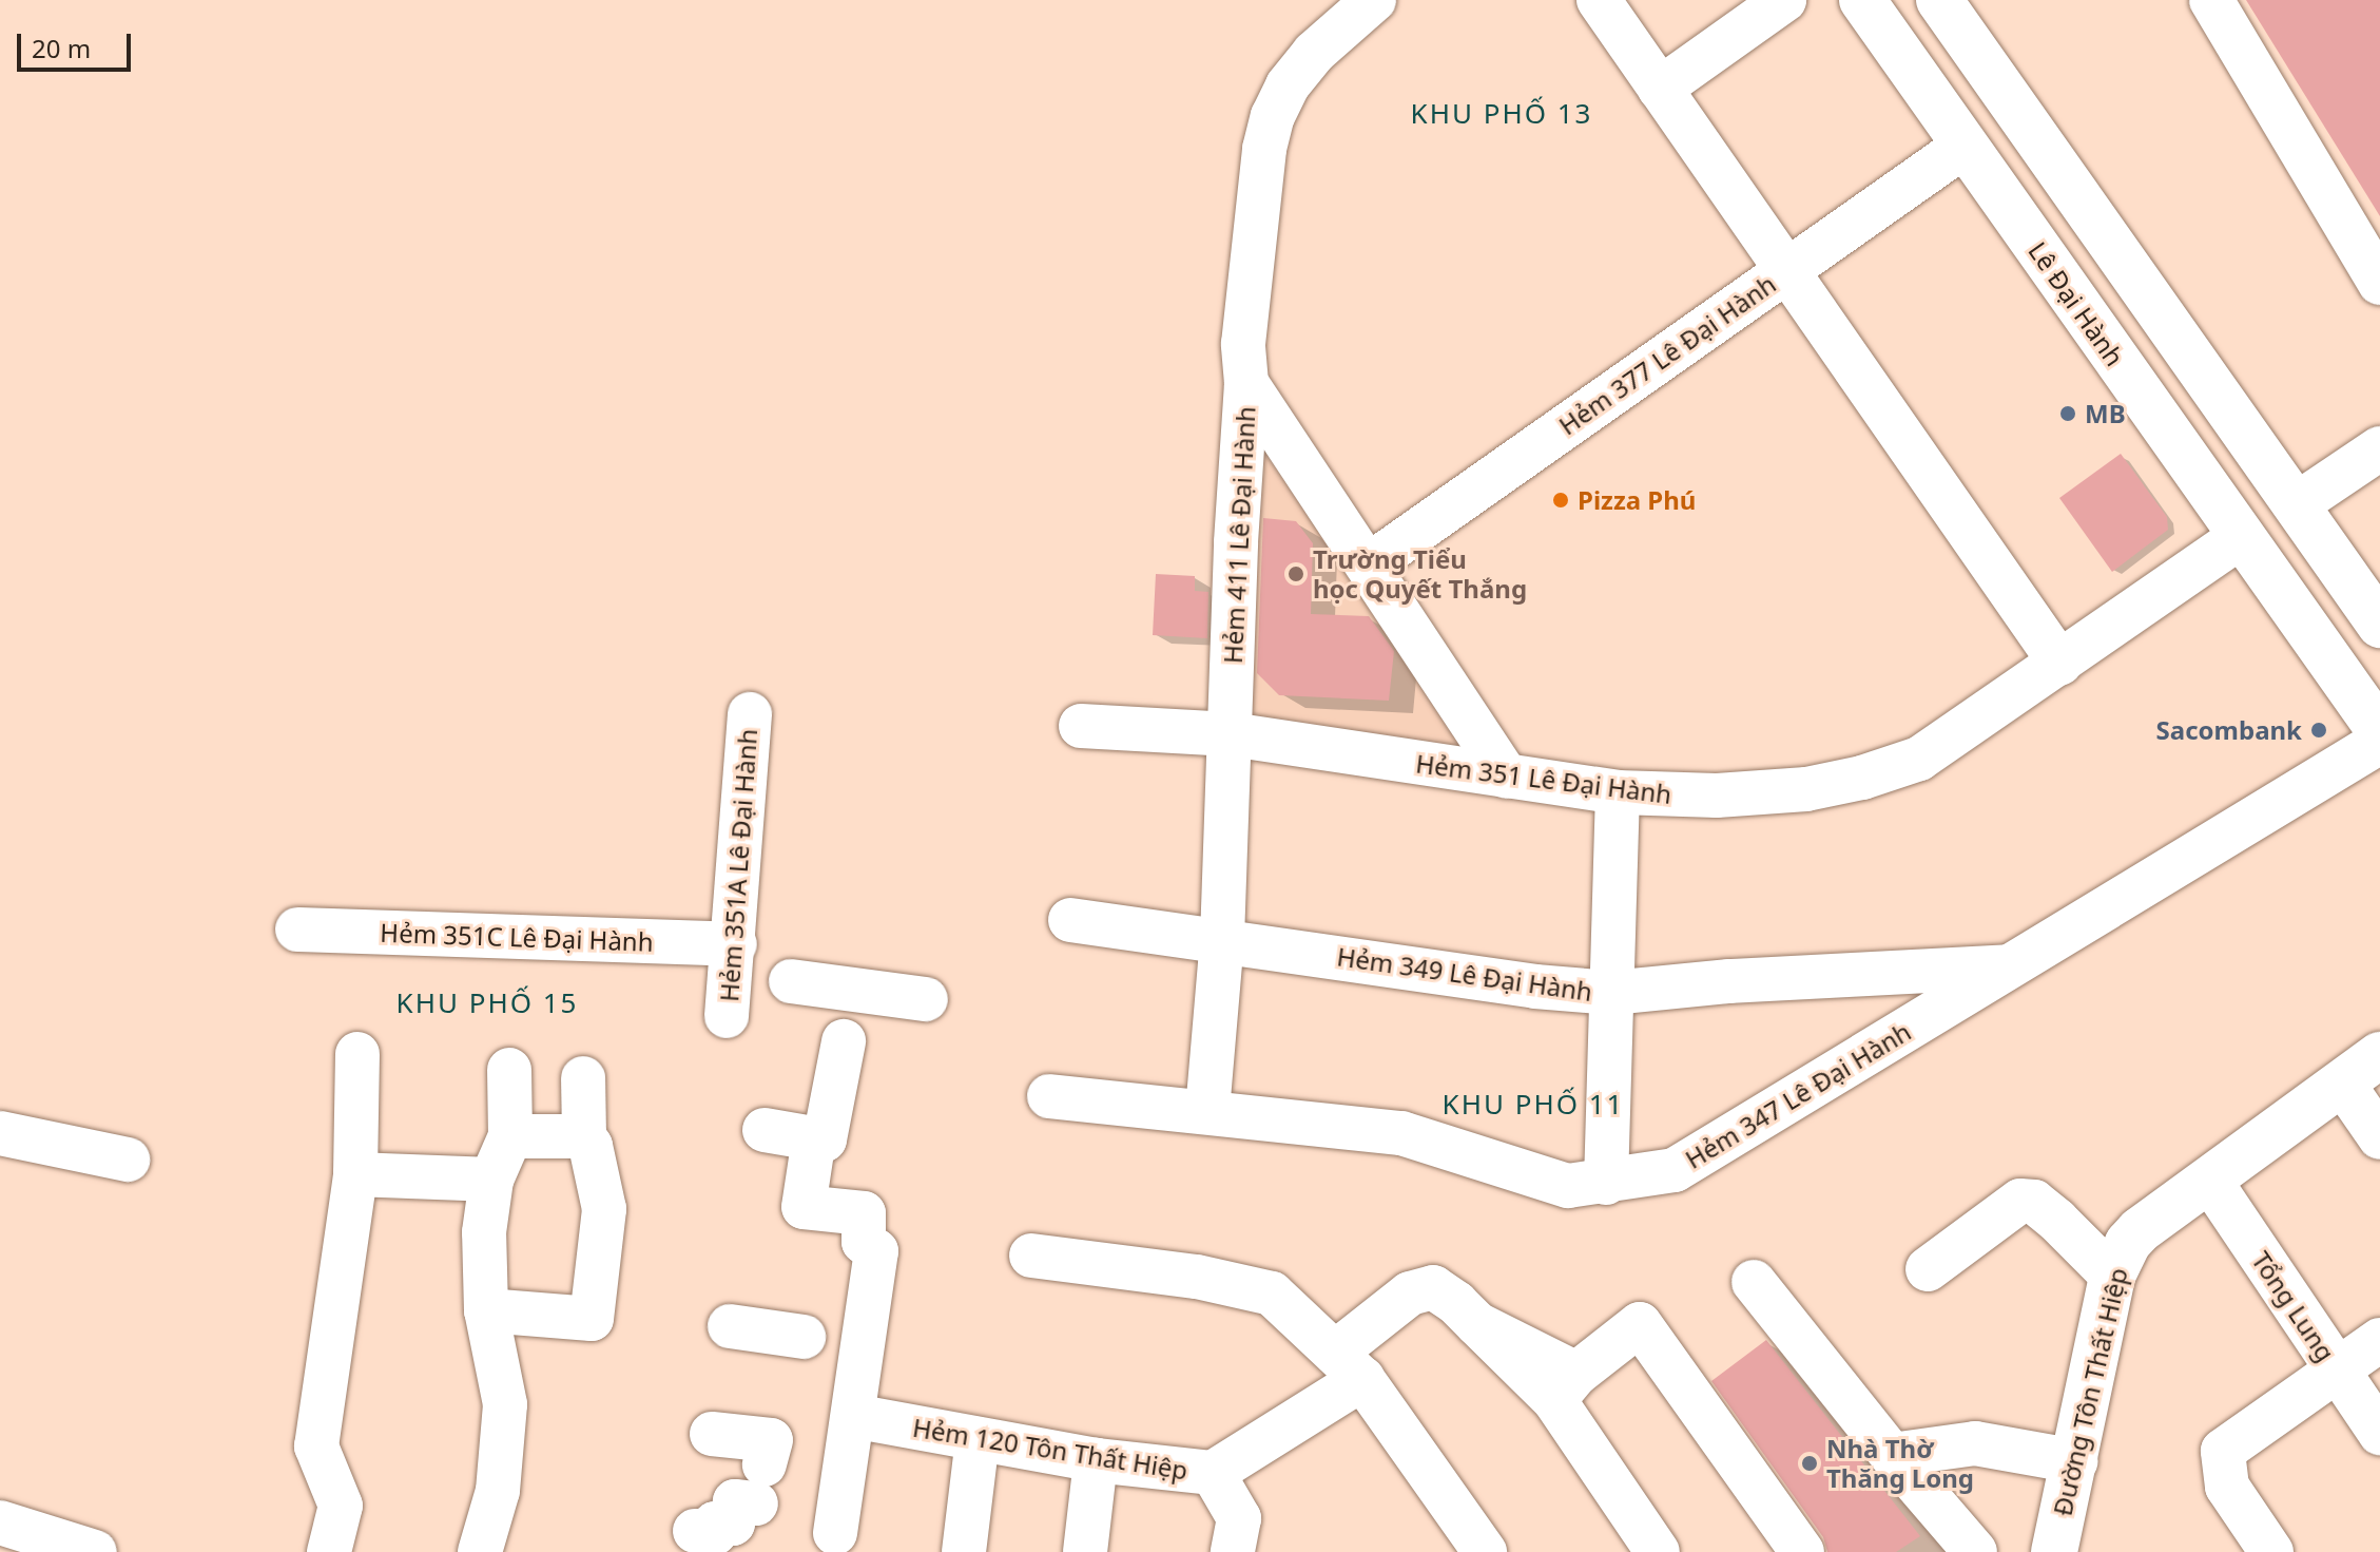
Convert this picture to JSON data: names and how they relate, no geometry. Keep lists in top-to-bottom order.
{
  "streets": {
    "main road": ["Lê Đại Hành", "Đường Tôn Thất Hiệp"],
    "street": [
      "Hẻm 377 Lê Đại Hành",
      "Hẻm 411 Lê Đại Hành",
      "Hẻm 351 Lê Đại Hành",
      "Hẻm 351A Lê Đại Hành",
      "Hẻm 351C Lê Đại Hành",
      "Hẻm 349 Lê Đại Hành",
      "Hẻm 347 Lê Đại Hành",
      "Tổng Lung",
      "Hẻm 120 Tôn Thất Hiệp"
    ]
  },
  "crossings": [
    ["Lê Đại Hành", "Hẻm 377 Lê Đại Hành"],
    ["Lê Đại Hành", "Hẻm 351 Lê Đại Hành"],
    ["Hẻm 411 Lê Đại Hành", "Hẻm 351 Lê Đại Hành"],
    ["Hẻm 411 Lê Đại Hành", "Hẻm 349 Lê Đại Hành"],
    ["Hẻm 411 Lê Đại Hành", "Hẻm 347 Lê Đại Hành"],
    ["Hẻm 351A Lê Đại Hành", "Hẻm 351C Lê Đại Hành"],
    ["Hẻm 349 Lê Đại Hành", "Hẻm 347 Lê Đại Hành"],
    ["Tổng Lung", "Đường Tôn Thất Hiệp"]
  ],
  "districts": ["KHU PHỐ 13", "KHU PHỐ 15", "KHU PHỐ 11"],
  "places": [
    "MB",
    "Pizza Phú",
    "Trường Tiểu học Quyết Thắng",
    "Sacombank",
    "Nhà Thờ Thăng Long"
  ],
  "scale_bar": "20 m"
}
